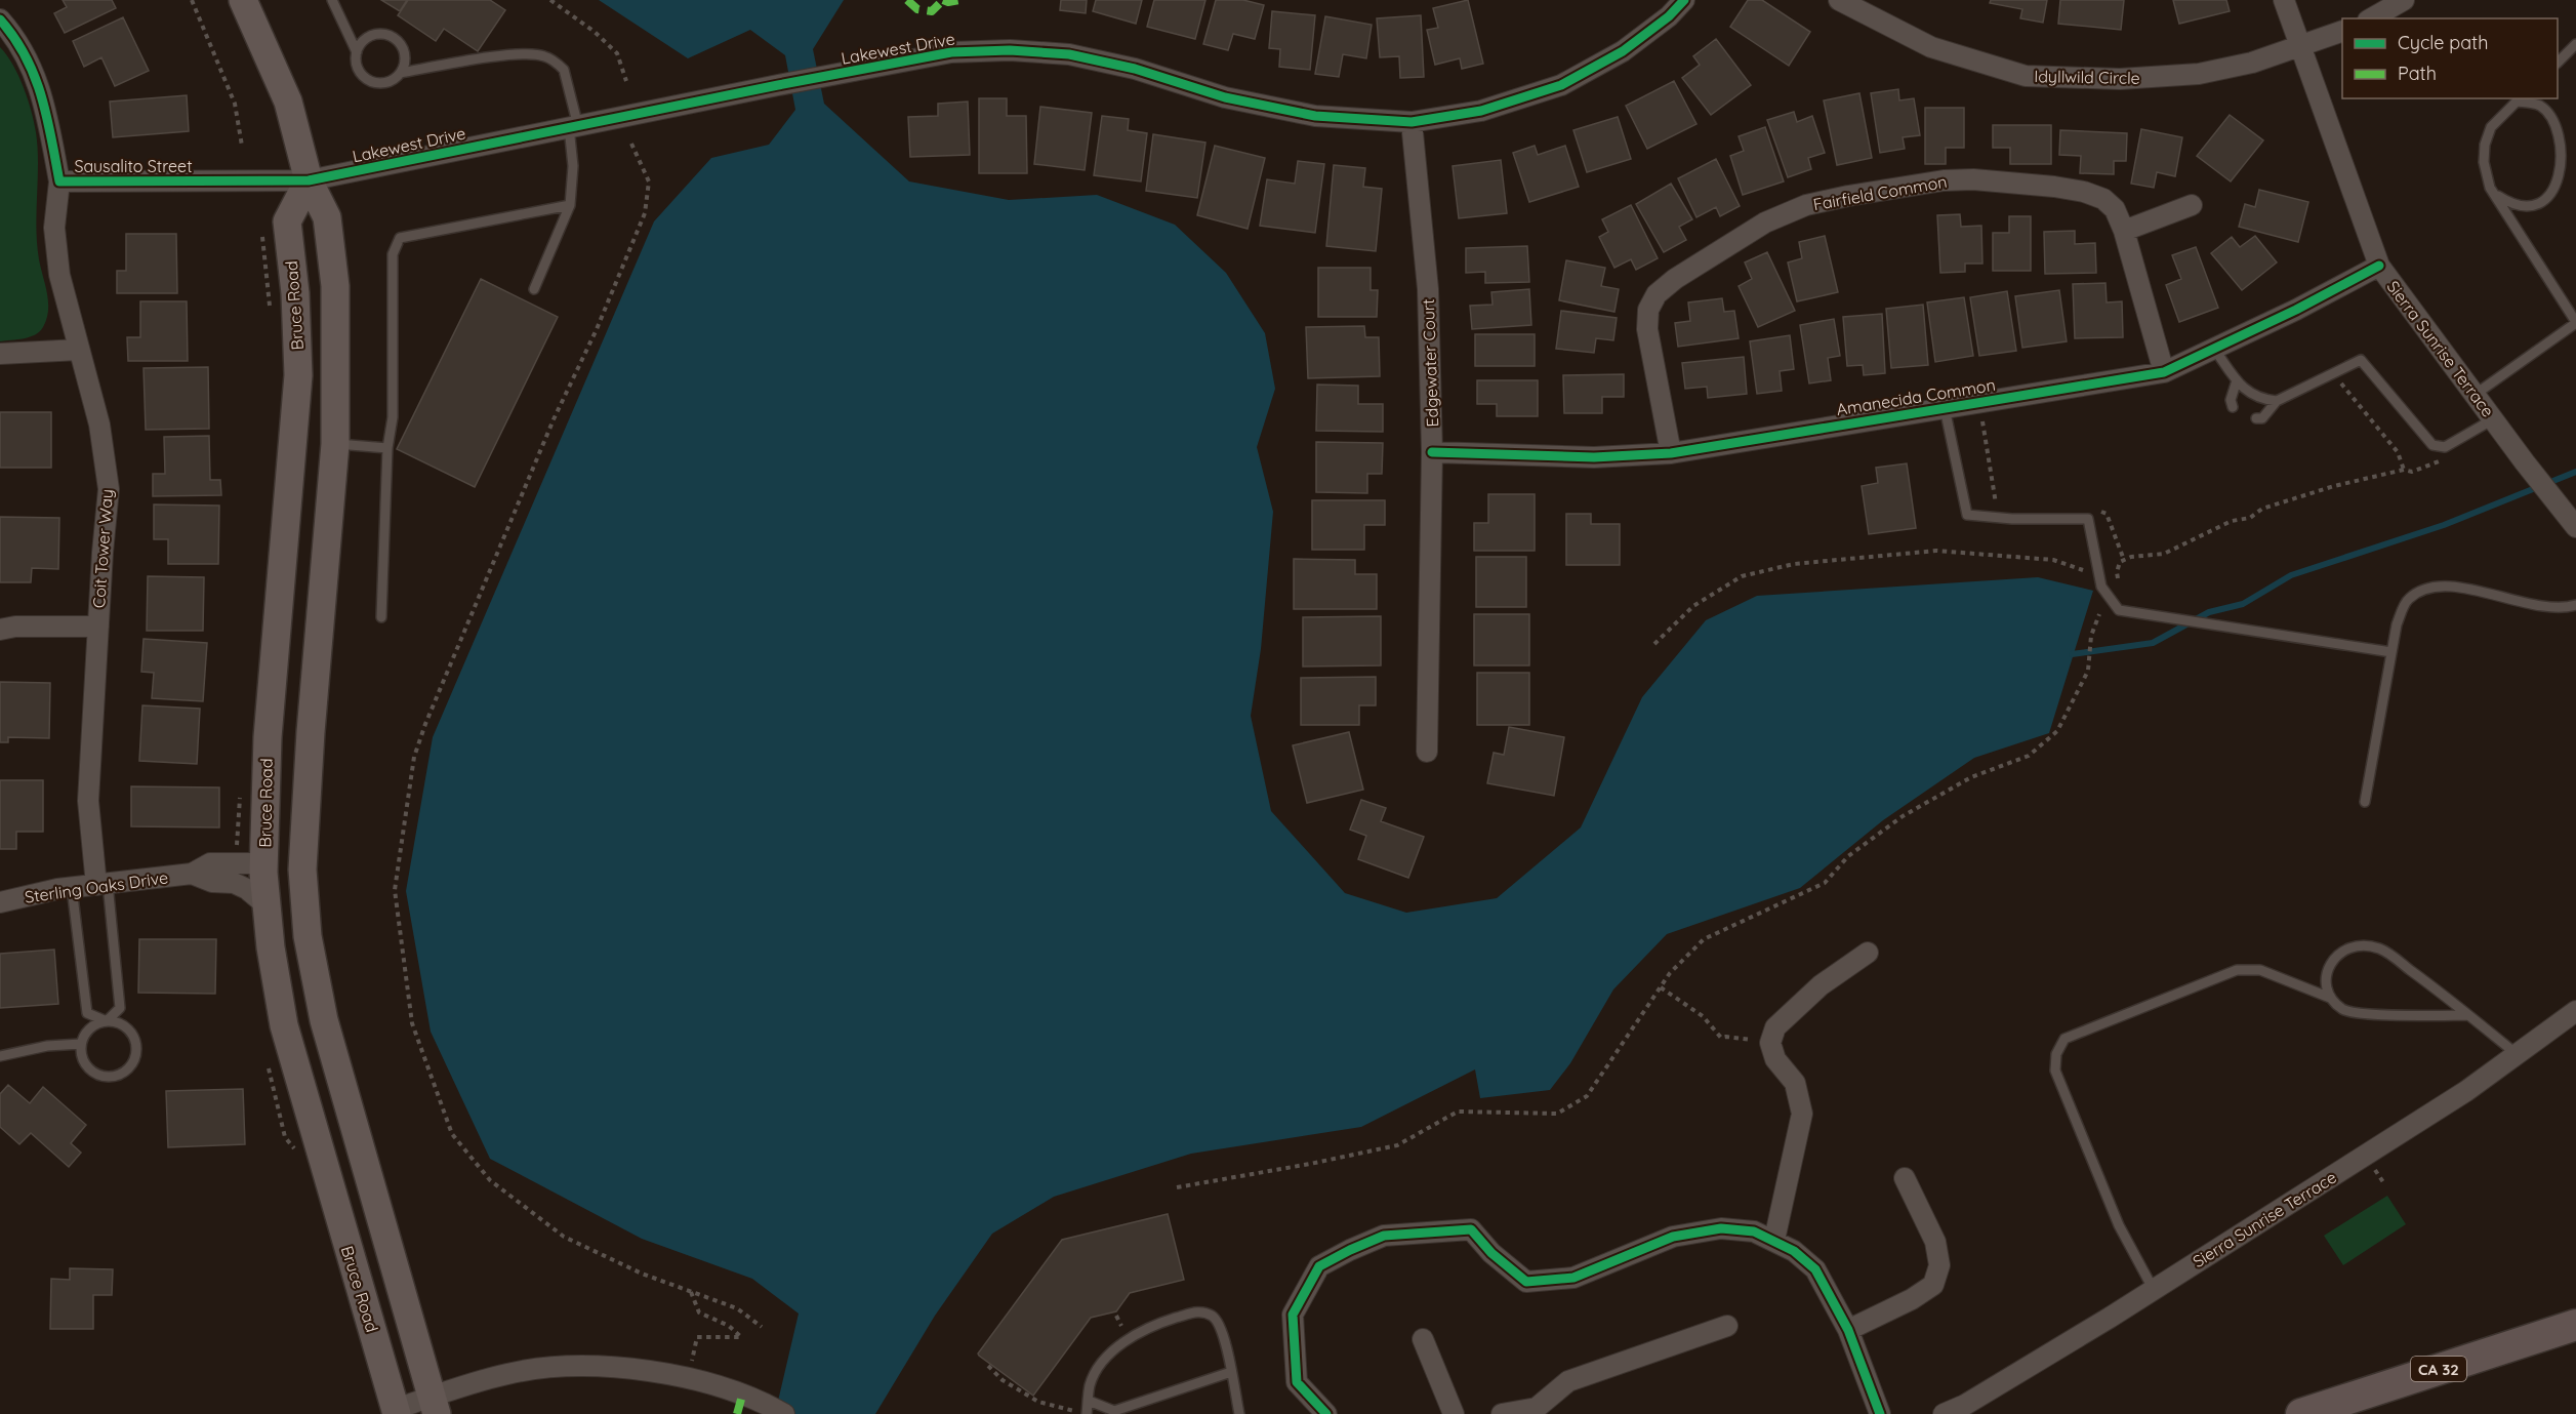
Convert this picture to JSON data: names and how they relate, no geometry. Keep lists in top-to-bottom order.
{
  "streets": {
    "main road": ["Bruce Road", "CA 32"],
    "street": [
      "Lakewest Drive",
      "Idyllwild Circle",
      "Sausalito Street",
      "Fairfield Common",
      "Sierra Sunrise Terrace",
      "Edgewater Court",
      "Amanecida Common",
      "Coit Tower Way",
      "Sterling Oaks Drive"
    ]
  },
  "crossings": [
    ["Lakewest Drive", "Sausalito Street"],
    ["Lakewest Drive", "Bruce Road"],
    ["Lakewest Drive", "Edgewater Court"],
    ["Idyllwild Circle", "Sierra Sunrise Terrace"],
    ["Sausalito Street", "Bruce Road"],
    ["Sausalito Street", "Coit Tower Way"],
    ["Fairfield Common", "Amanecida Common"],
    ["Bruce Road", "Sterling Oaks Drive"],
    ["Sierra Sunrise Terrace", "Amanecida Common"],
    ["Edgewater Court", "Amanecida Common"],
    ["Coit Tower Way", "Sterling Oaks Drive"]
  ],
  "legend": ["Cycle path", "Path"]
}
